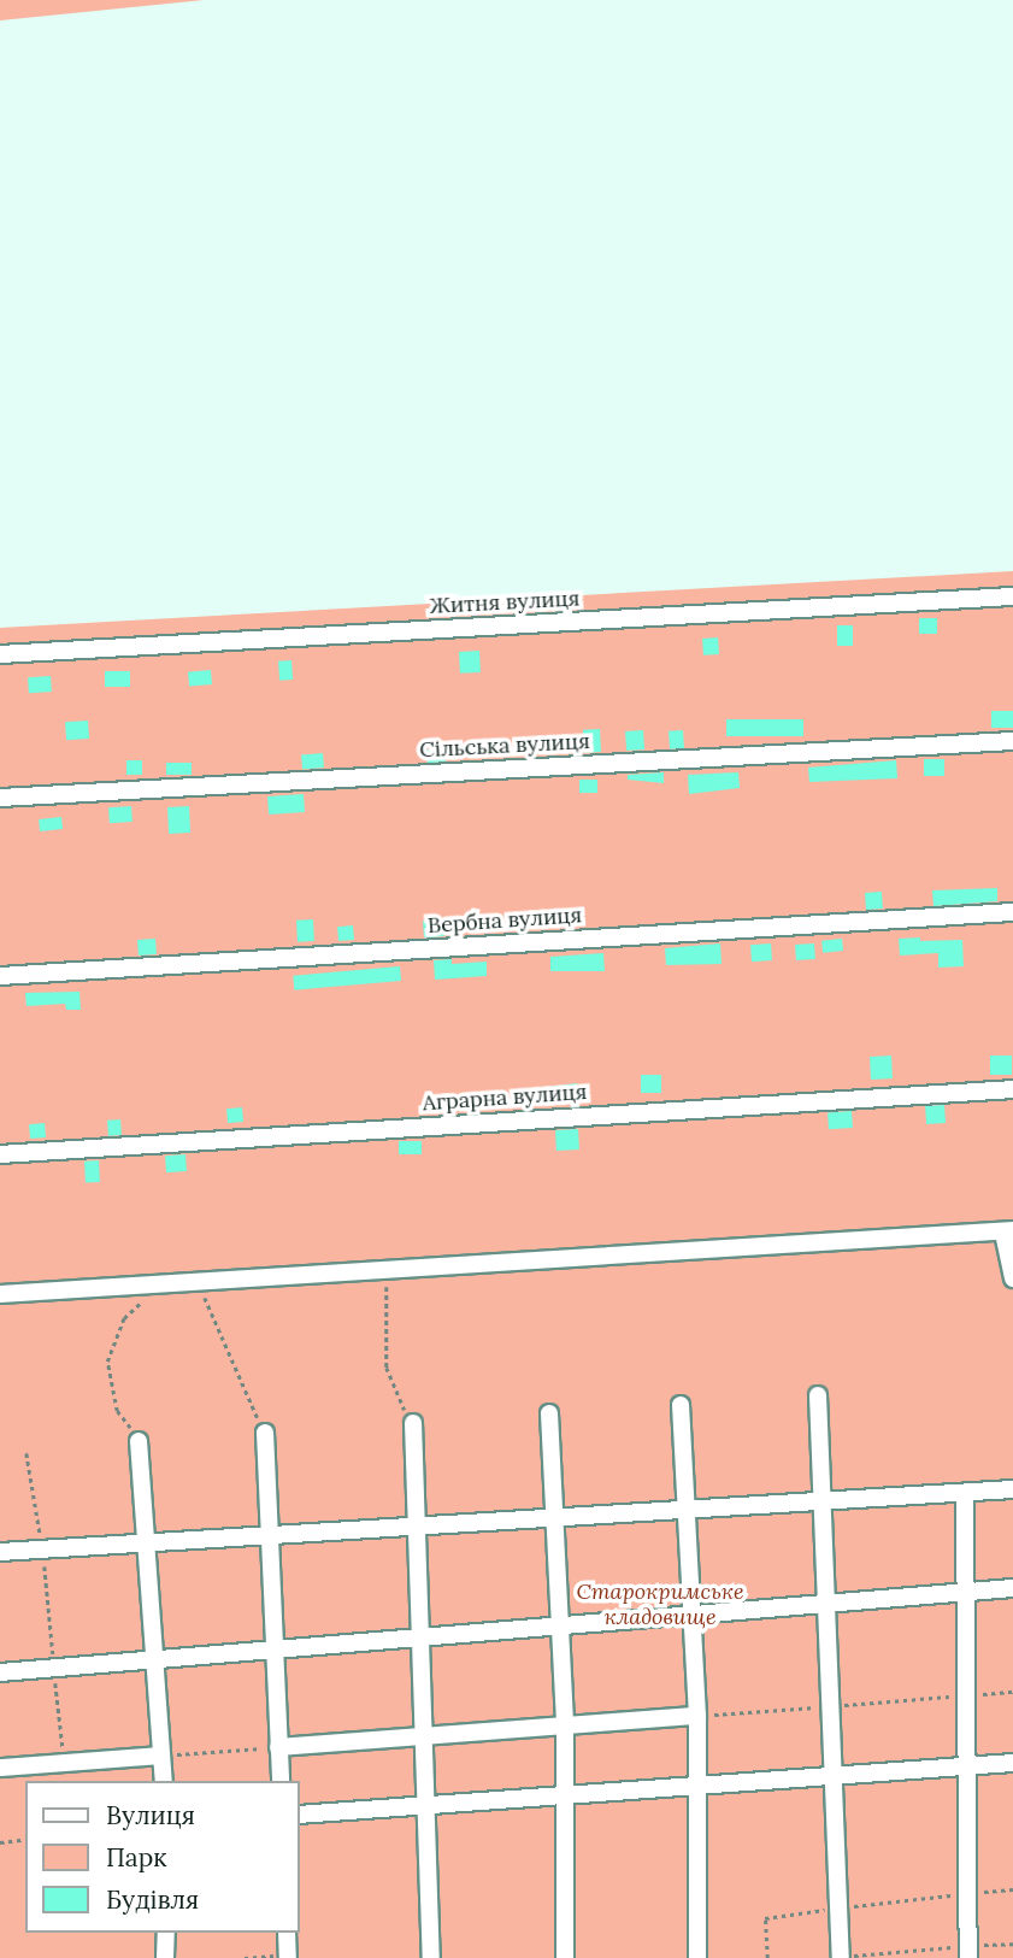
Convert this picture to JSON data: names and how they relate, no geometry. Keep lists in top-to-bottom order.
{
  "streets": {
    "lane": [
      "Житня вулиця",
      "Сільська вулиця",
      "Вербна вулиця",
      "Аграрна вулиця"
    ]
  },
  "parks": ["Старокримське кладовище"],
  "legend": ["Вулиця", "Парк", "Будівля"]
}
